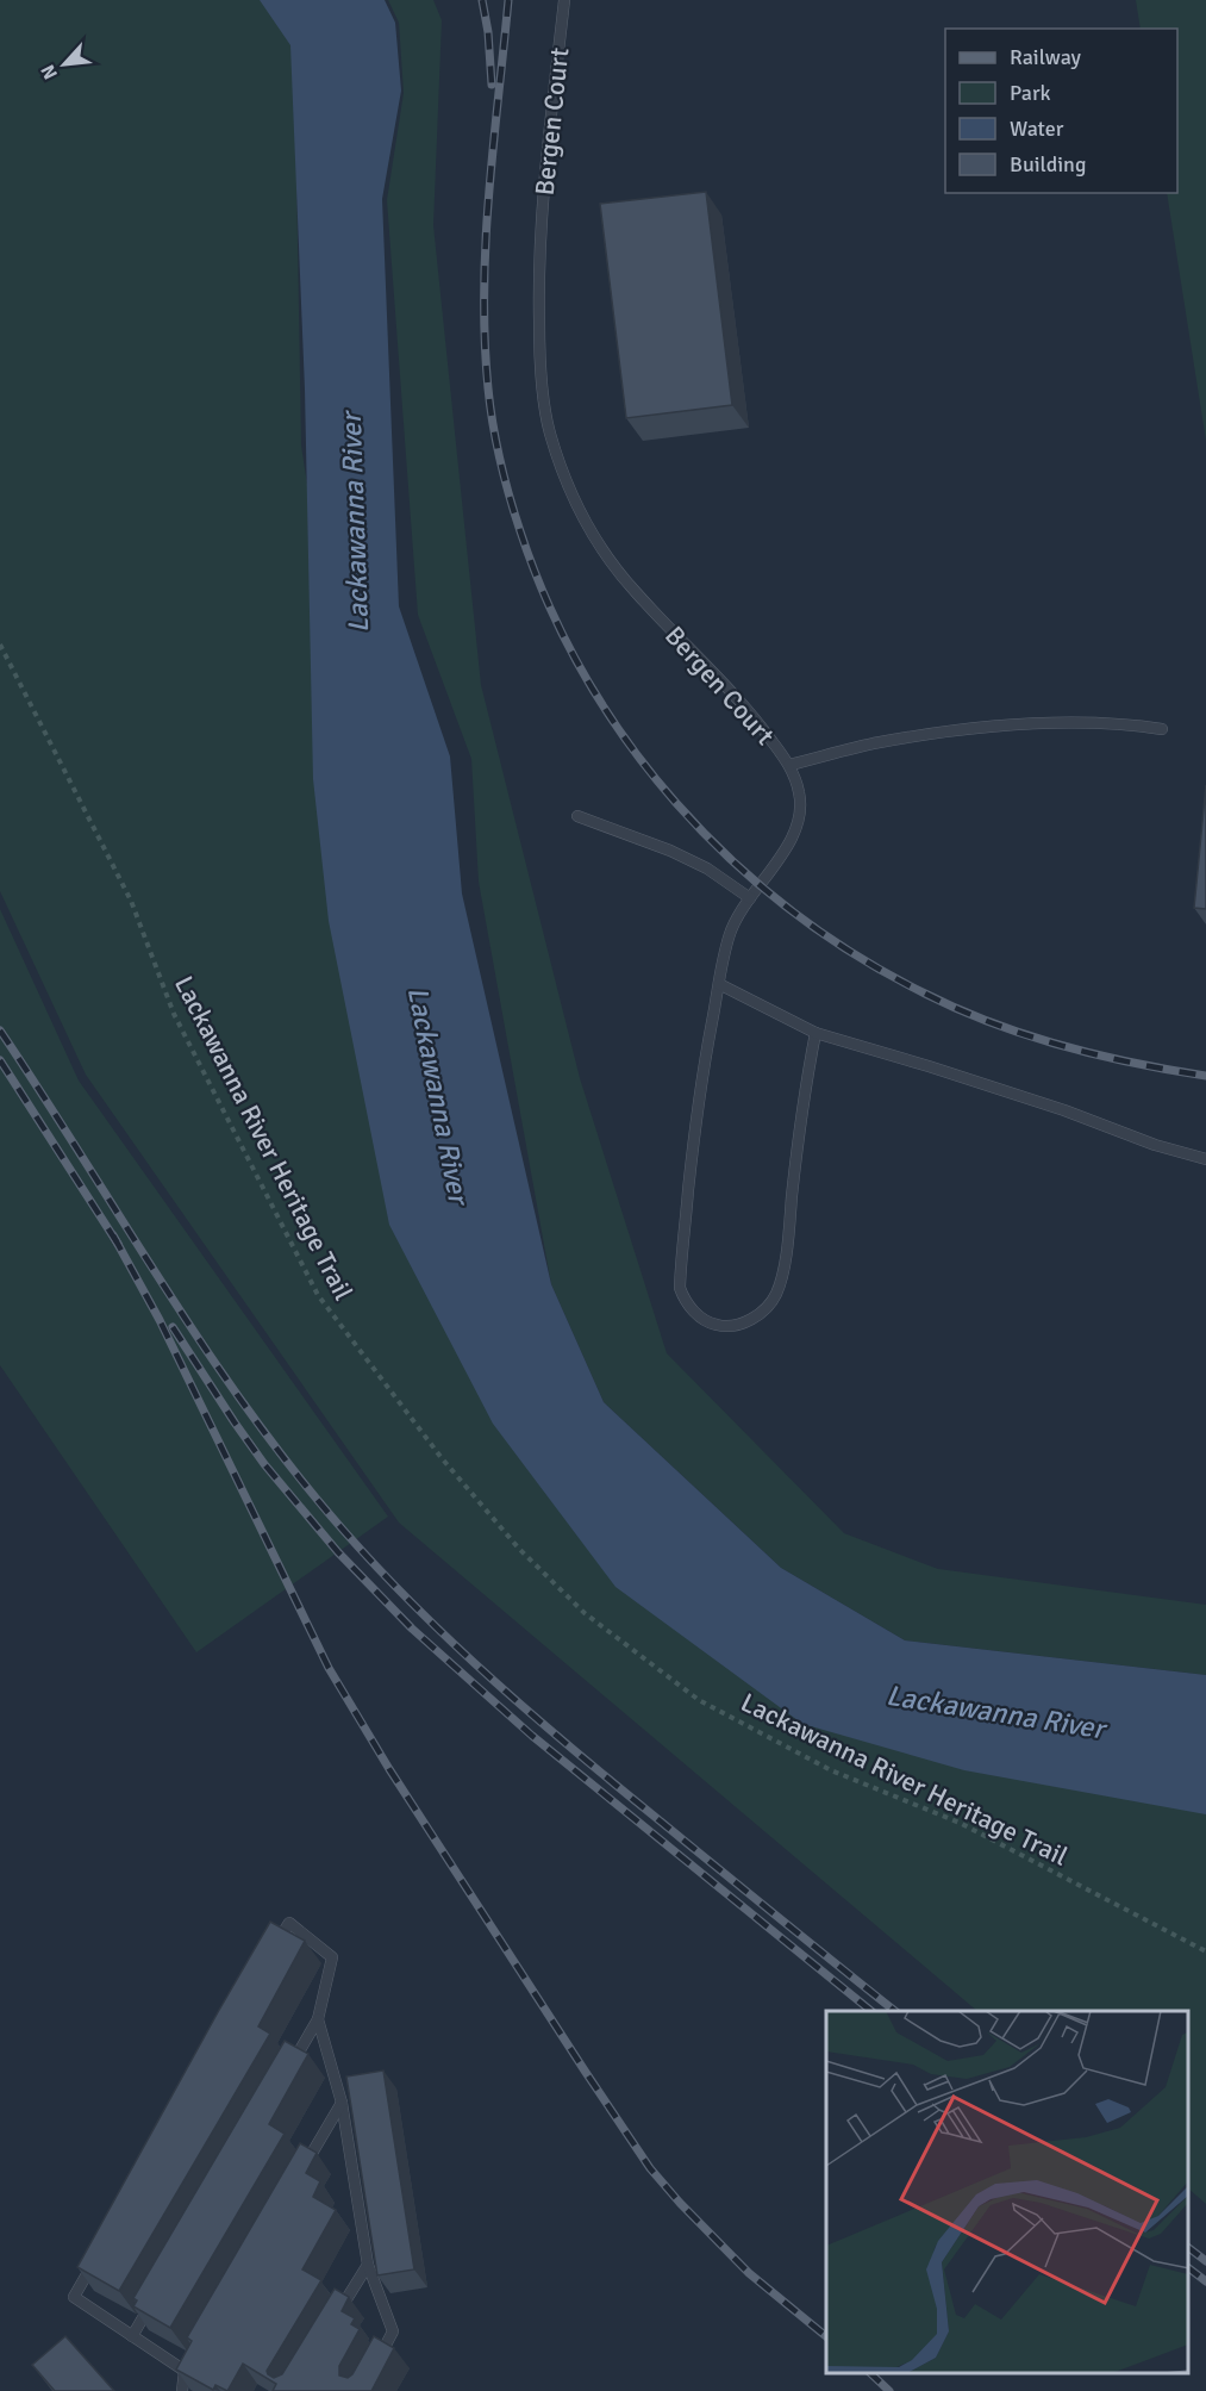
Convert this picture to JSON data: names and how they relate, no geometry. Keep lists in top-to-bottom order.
{
  "streets": {
    "lane": ["Bergen Court"],
    "path": ["Lackawanna River Heritage Trail"]
  },
  "water": ["Lackawanna River"],
  "legend": [
    "Railway",
    "Park",
    "Water",
    "Building"
  ],
  "north": "bottom left"
}
